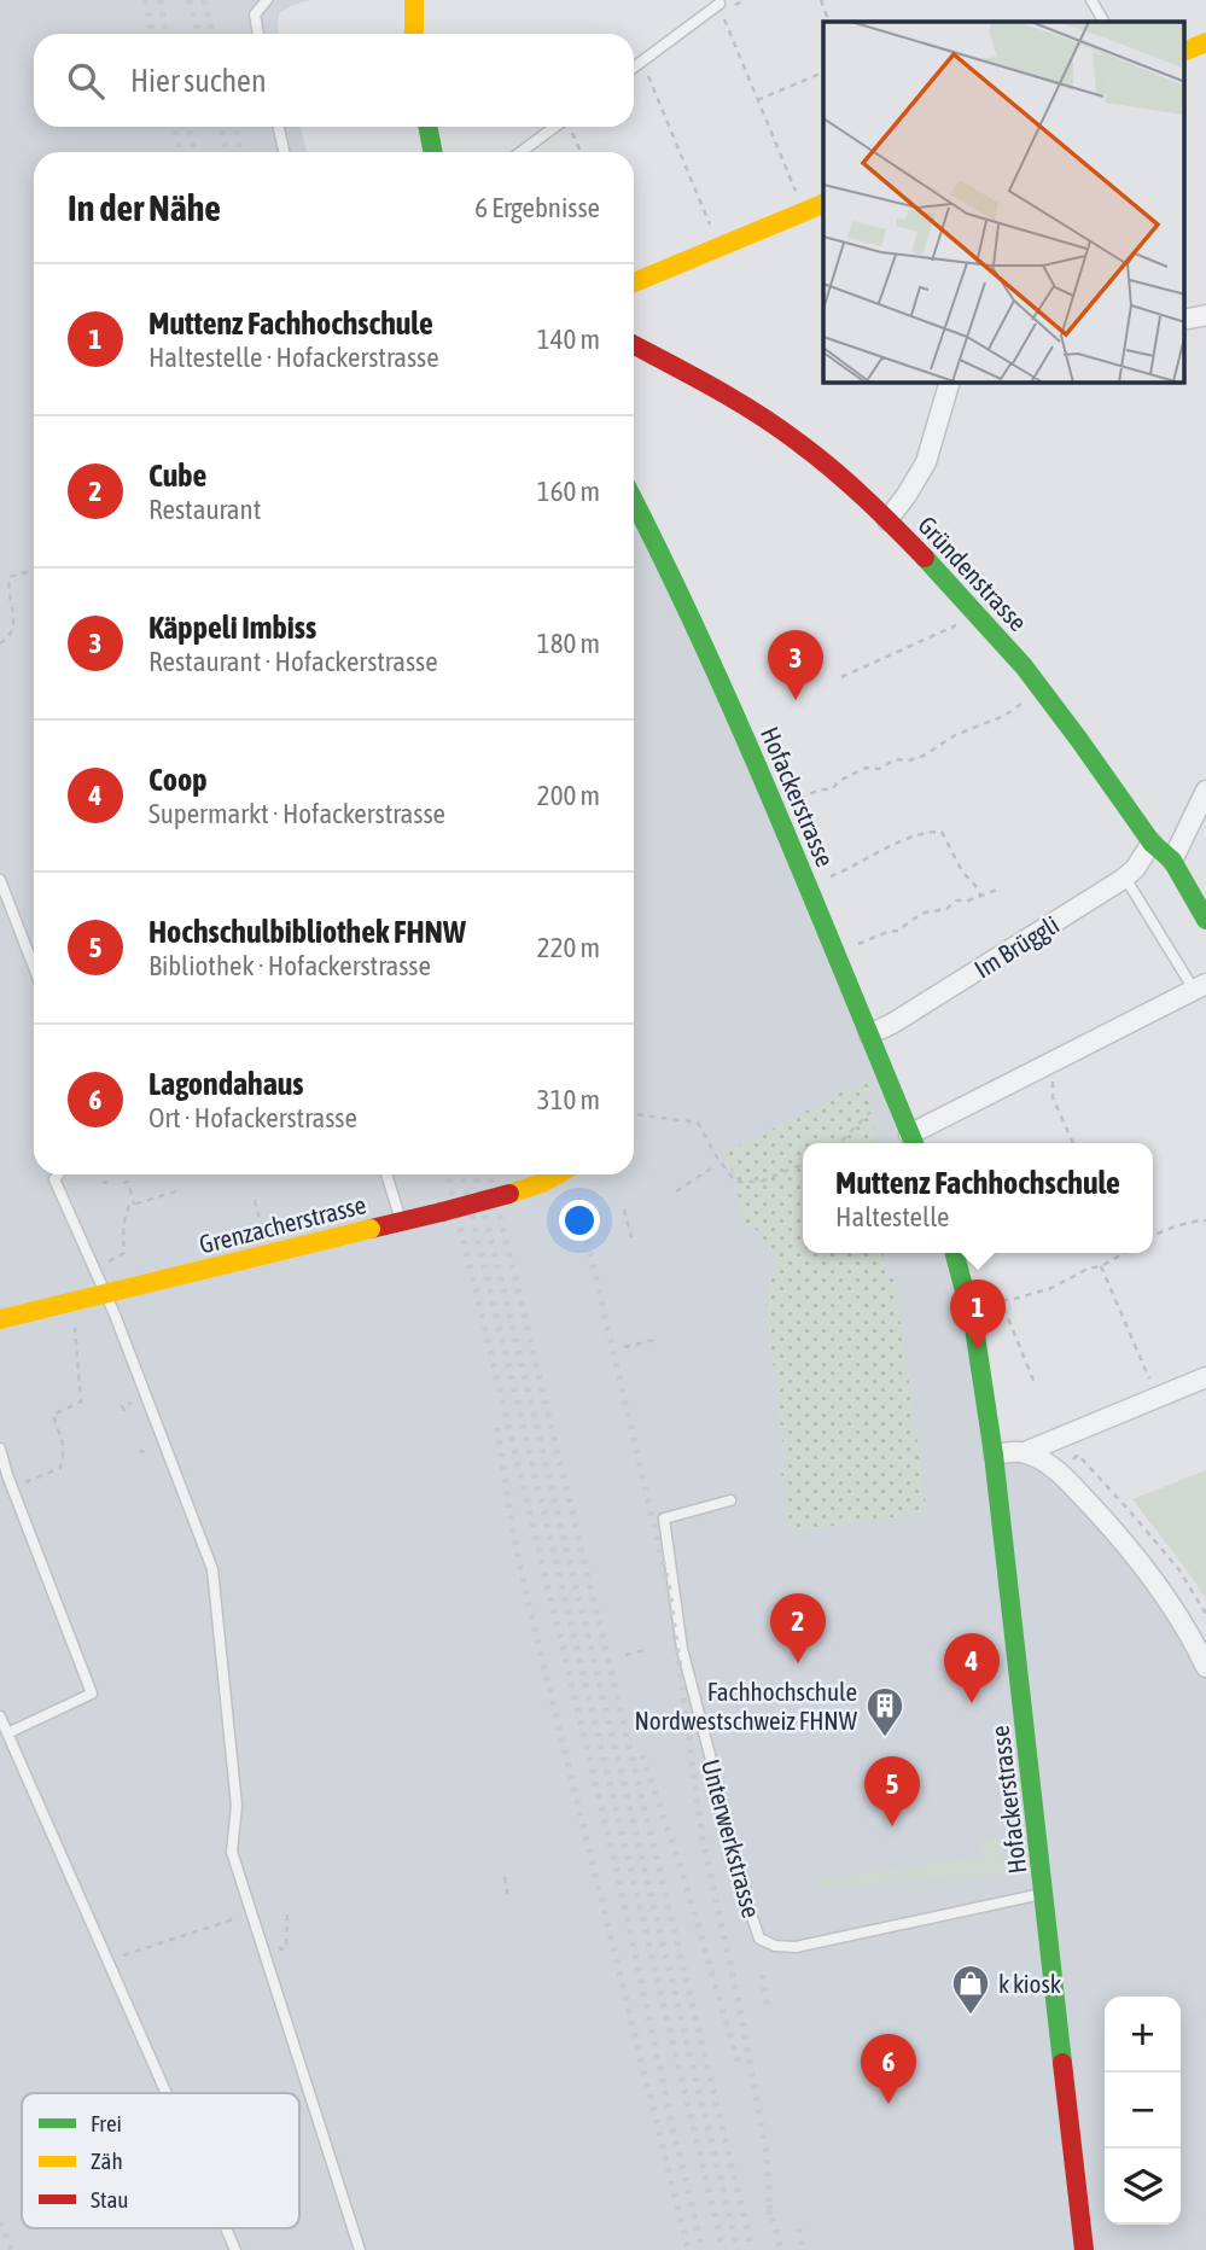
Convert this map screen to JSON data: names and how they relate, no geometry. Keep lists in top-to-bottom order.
{
  "streets": {
    "street": [
      "Gründenstrasse",
      "Hofackerstrasse",
      "Im Brüggli",
      "Grenzacherstrasse"
    ],
    "lane": ["Unterwerkstrasse"]
  },
  "crossings": [
    ["Gründenstrasse", "Im Brüggli"],
    ["Hofackerstrasse", "Im Brüggli"],
    ["Hofackerstrasse", "Unterwerkstrasse"]
  ],
  "places": {
    "building": ["Fachhochschule Nordwestschweiz FHNW"],
    "shop": ["k kiosk"]
  },
  "legend": ["Frei", "Zäh", "Stau"],
  "page": {
    "search": "Hier suchen",
    "heading": ["In der Nähe", "6 Ergebnisse"],
    "list": [
      {
        "mark": "1",
        "name": "Muttenz Fachhochschule",
        "note": "Haltestelle · Hofackerstrasse",
        "value": "140 m"
      },
      {
        "mark": "2",
        "name": "Cube",
        "note": "Restaurant",
        "value": "160 m"
      },
      {
        "mark": "3",
        "name": "Käppeli Imbiss",
        "note": "Restaurant · Hofackerstrasse",
        "value": "180 m"
      },
      {
        "mark": "4",
        "name": "Coop",
        "note": "Supermarkt · Hofackerstrasse",
        "value": "200 m"
      },
      {
        "mark": "5",
        "name": "Hochschulbibliothek FHNW",
        "note": "Bibliothek · Hofackerstrasse",
        "value": "220 m"
      },
      {
        "mark": "6",
        "name": "Lagondahaus",
        "note": "Ort · Hofackerstrasse",
        "value": "310 m"
      }
    ],
    "pins": [
      "3",
      "1",
      "2",
      "4",
      "5",
      "6"
    ],
    "popup": ["Muttenz Fachhochschule", "Haltestelle"],
    "map_buttons": ["+", "−"]
  }
}
